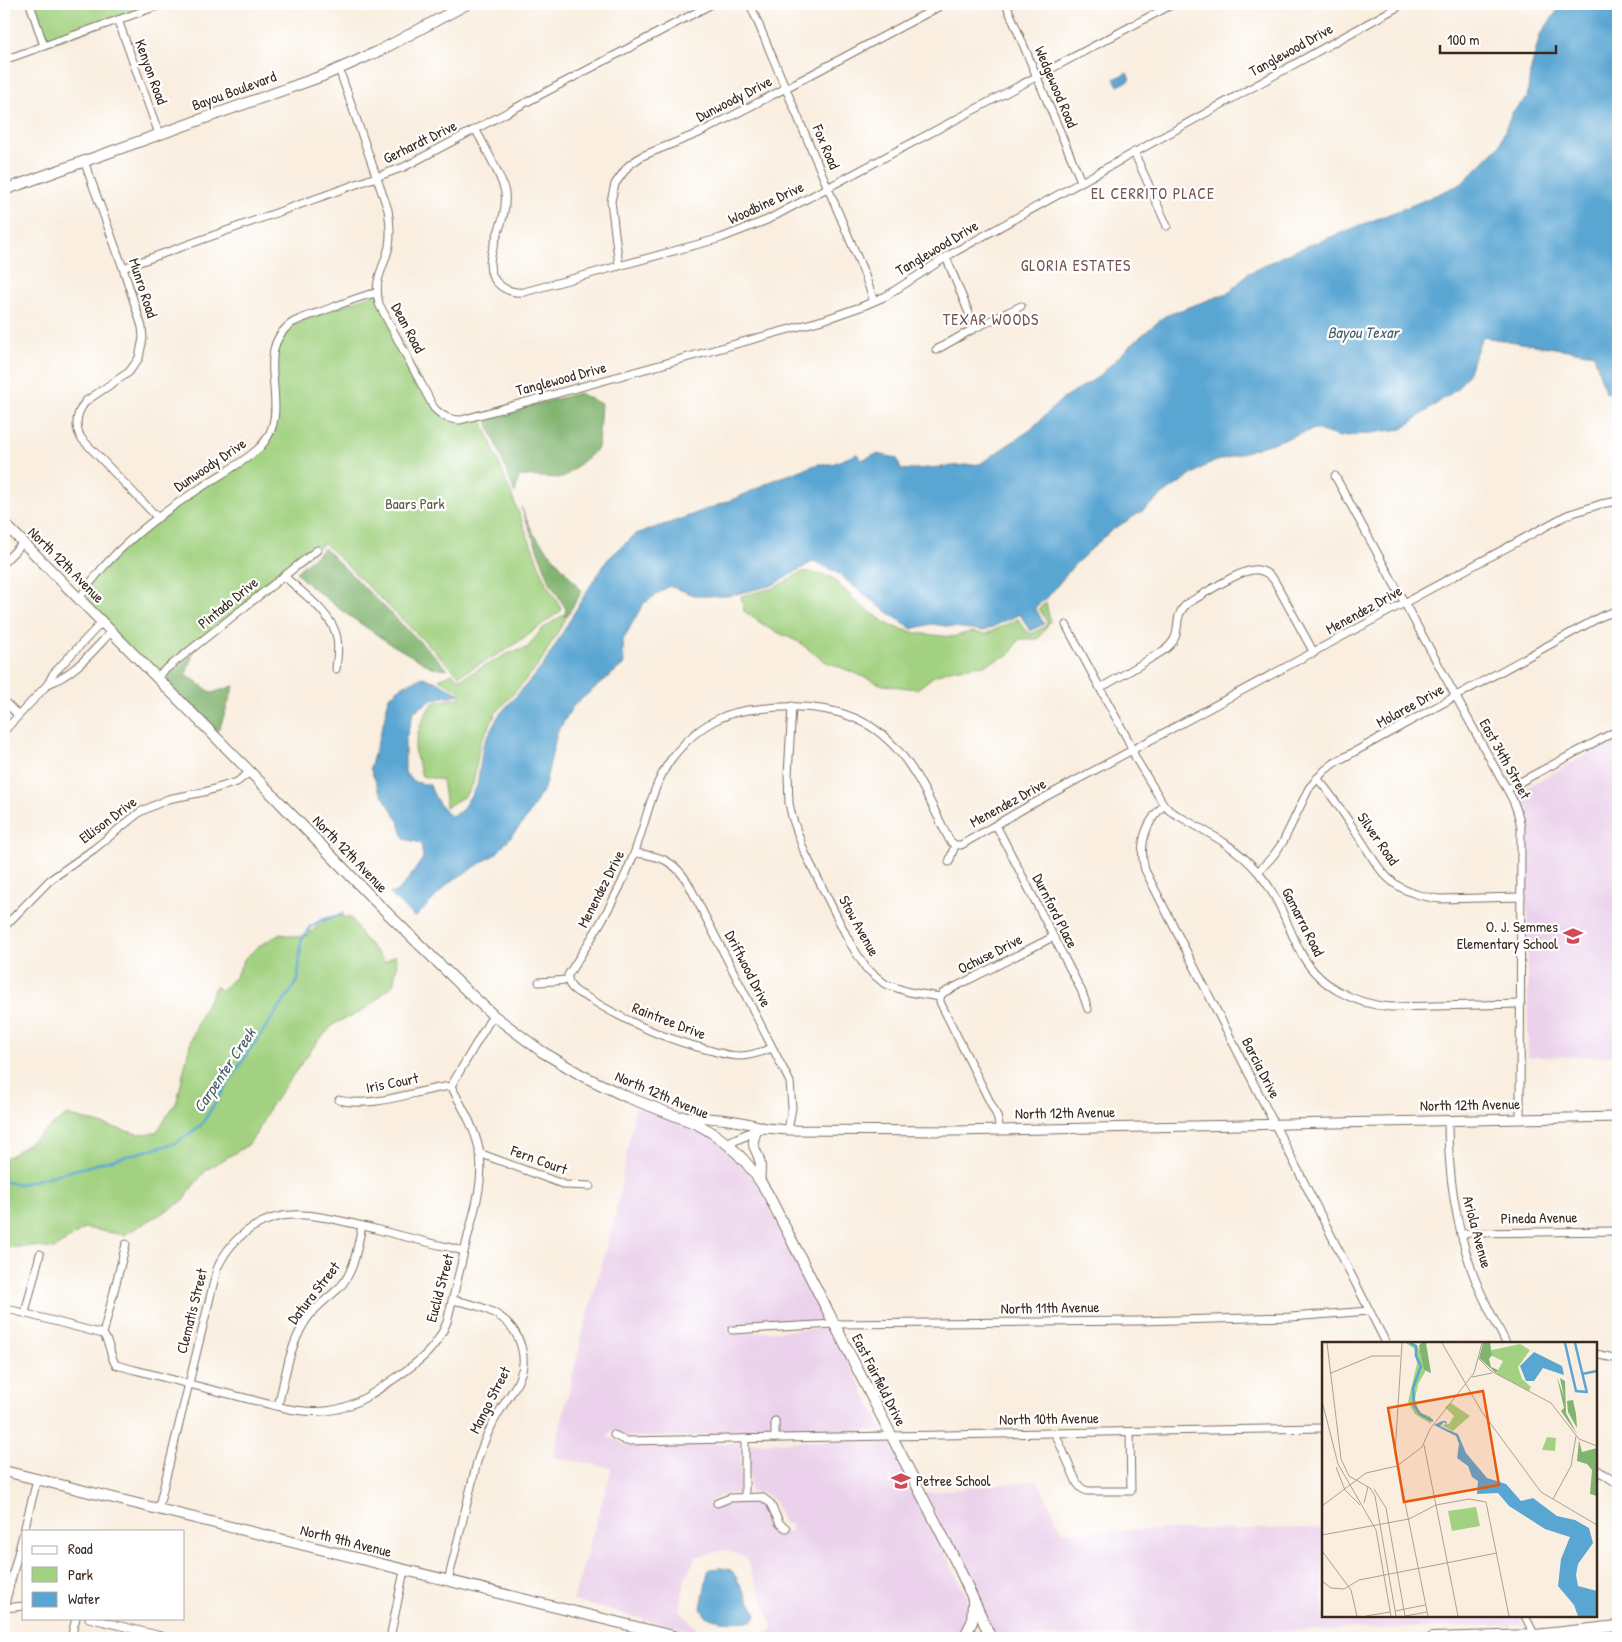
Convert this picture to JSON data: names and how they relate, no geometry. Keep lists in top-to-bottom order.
{
  "streets": {
    "main road": [
      "Bayou Boulevard",
      "North 12th Avenue",
      "East Fairfield Drive",
      "North 9th Avenue"
    ],
    "street": [
      "Tanglewood Drive",
      "Kenyon Road",
      "Wedgewood Road",
      "Dunwoody Drive",
      "Gerhardt Drive",
      "Fox Road",
      "Woodbine Drive",
      "Munro Road",
      "Dean Road",
      "Pintado Drive",
      "Menendez Drive",
      "Molaree Drive",
      "East 34th Street",
      "Ellison Drive",
      "Silver Road",
      "Durnford Place",
      "Gamarra Road",
      "Stow Avenue",
      "Ochuse Drive",
      "Driftwood Drive",
      "Raintree Drive",
      "Barcia Drive",
      "Iris Court",
      "Fern Court",
      "Pineda Avenue",
      "Ariola Avenue",
      "Euclid Street",
      "Datura Street",
      "North 11th Avenue",
      "Clematis Street",
      "Mango Street",
      "North 10th Avenue"
    ]
  },
  "crossings": [
    ["Tanglewood Drive", "Wedgewood Road"],
    ["Tanglewood Drive", "Fox Road"],
    ["Tanglewood Drive", "Dean Road"],
    ["Kenyon Road", "Bayou Boulevard"],
    ["Wedgewood Road", "Woodbine Drive"],
    ["Bayou Boulevard", "Munro Road"],
    ["Bayou Boulevard", "Dean Road"],
    ["Dunwoody Drive", "Fox Road"],
    ["Dunwoody Drive", "Woodbine Drive"],
    ["Dunwoody Drive", "Munro Road"],
    ["Dunwoody Drive", "Dean Road"],
    ["Dunwoody Drive", "North 12th Avenue"],
    ["Gerhardt Drive", "Woodbine Drive"],
    ["Gerhardt Drive", "Munro Road"],
    ["Gerhardt Drive", "Dean Road"],
    ["Fox Road", "Woodbine Drive"],
    ["North 12th Avenue", "Pintado Drive"],
    ["North 12th Avenue", "East 34th Street"],
    ["North 12th Avenue", "Ellison Drive"],
    ["North 12th Avenue", "Driftwood Drive"],
    ["North 12th Avenue", "Barcia Drive"],
    ["North 12th Avenue", "Ariola Avenue"],
    ["North 12th Avenue", "East Fairfield Drive"],
    ["Menendez Drive", "East 34th Street"],
    ["Menendez Drive", "Durnford Place"],
    ["Menendez Drive", "Gamarra Road"],
    ["Menendez Drive", "Stow Avenue"],
    ["Menendez Drive", "Driftwood Drive"],
    ["Menendez Drive", "Raintree Drive"],
    ["Molaree Drive", "East 34th Street"],
    ["Molaree Drive", "Silver Road"],
    ["Molaree Drive", "Gamarra Road"],
    ["East 34th Street", "Silver Road"],
    ["East 34th Street", "Gamarra Road"],
    ["Durnford Place", "Ochuse Drive"],
    ["Gamarra Road", "Barcia Drive"],
    ["Stow Avenue", "Ochuse Drive"],
    ["Driftwood Drive", "Raintree Drive"],
    ["Barcia Drive", "North 11th Avenue"],
    ["Iris Court", "Euclid Street"],
    ["Fern Court", "Euclid Street"],
    ["Pineda Avenue", "Ariola Avenue"],
    ["Euclid Street", "Datura Street"],
    ["Euclid Street", "Clematis Street"],
    ["Euclid Street", "Mango Street"],
    ["Datura Street", "Clematis Street"],
    ["North 11th Avenue", "East Fairfield Drive"],
    ["Clematis Street", "North 9th Avenue"],
    ["East Fairfield Drive", "North 10th Avenue"],
    ["Mango Street", "North 9th Avenue"]
  ],
  "districts": ["EL CERRITO PLACE", "GLORIA ESTATES", "TEXAR WOODS"],
  "water": ["Bayou Texar", "Carpenter Creek"],
  "parks": ["Baars Park"],
  "places": {
    "school or university": ["O. J. Semmes Elementary School", "Petree School"]
  },
  "legend": ["Road", "Park", "Water"],
  "scale_bar": "100 m"
}
